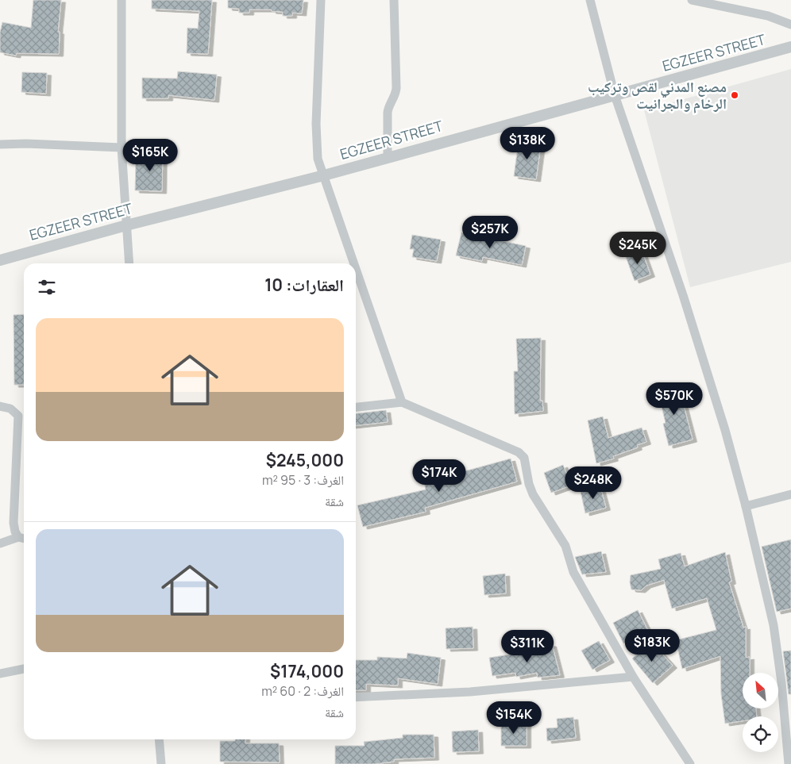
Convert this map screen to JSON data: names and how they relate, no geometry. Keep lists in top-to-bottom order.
{
  "streets": {
    "street": ["EGZEER STREET"]
  },
  "places": ["مصنع المدني لقص وتركيب الرخام والجرانيت"],
  "north": "top left",
  "page": {
    "price": [
      "$138K",
      "$165K",
      "$257K",
      "$245K",
      "$570K",
      "$174K",
      "$248K",
      "$183K",
      "$311K",
      "$154K"
    ],
    "heading": "العقارات: 10",
    "list": [
      {
        "name": "$245,000",
        "note": "الغرف: 3 · 95 m² · شقة"
      },
      {
        "name": "$174,000",
        "note": "الغرف: 2 · 60 m² · شقة"
      }
    ]
  }
}
